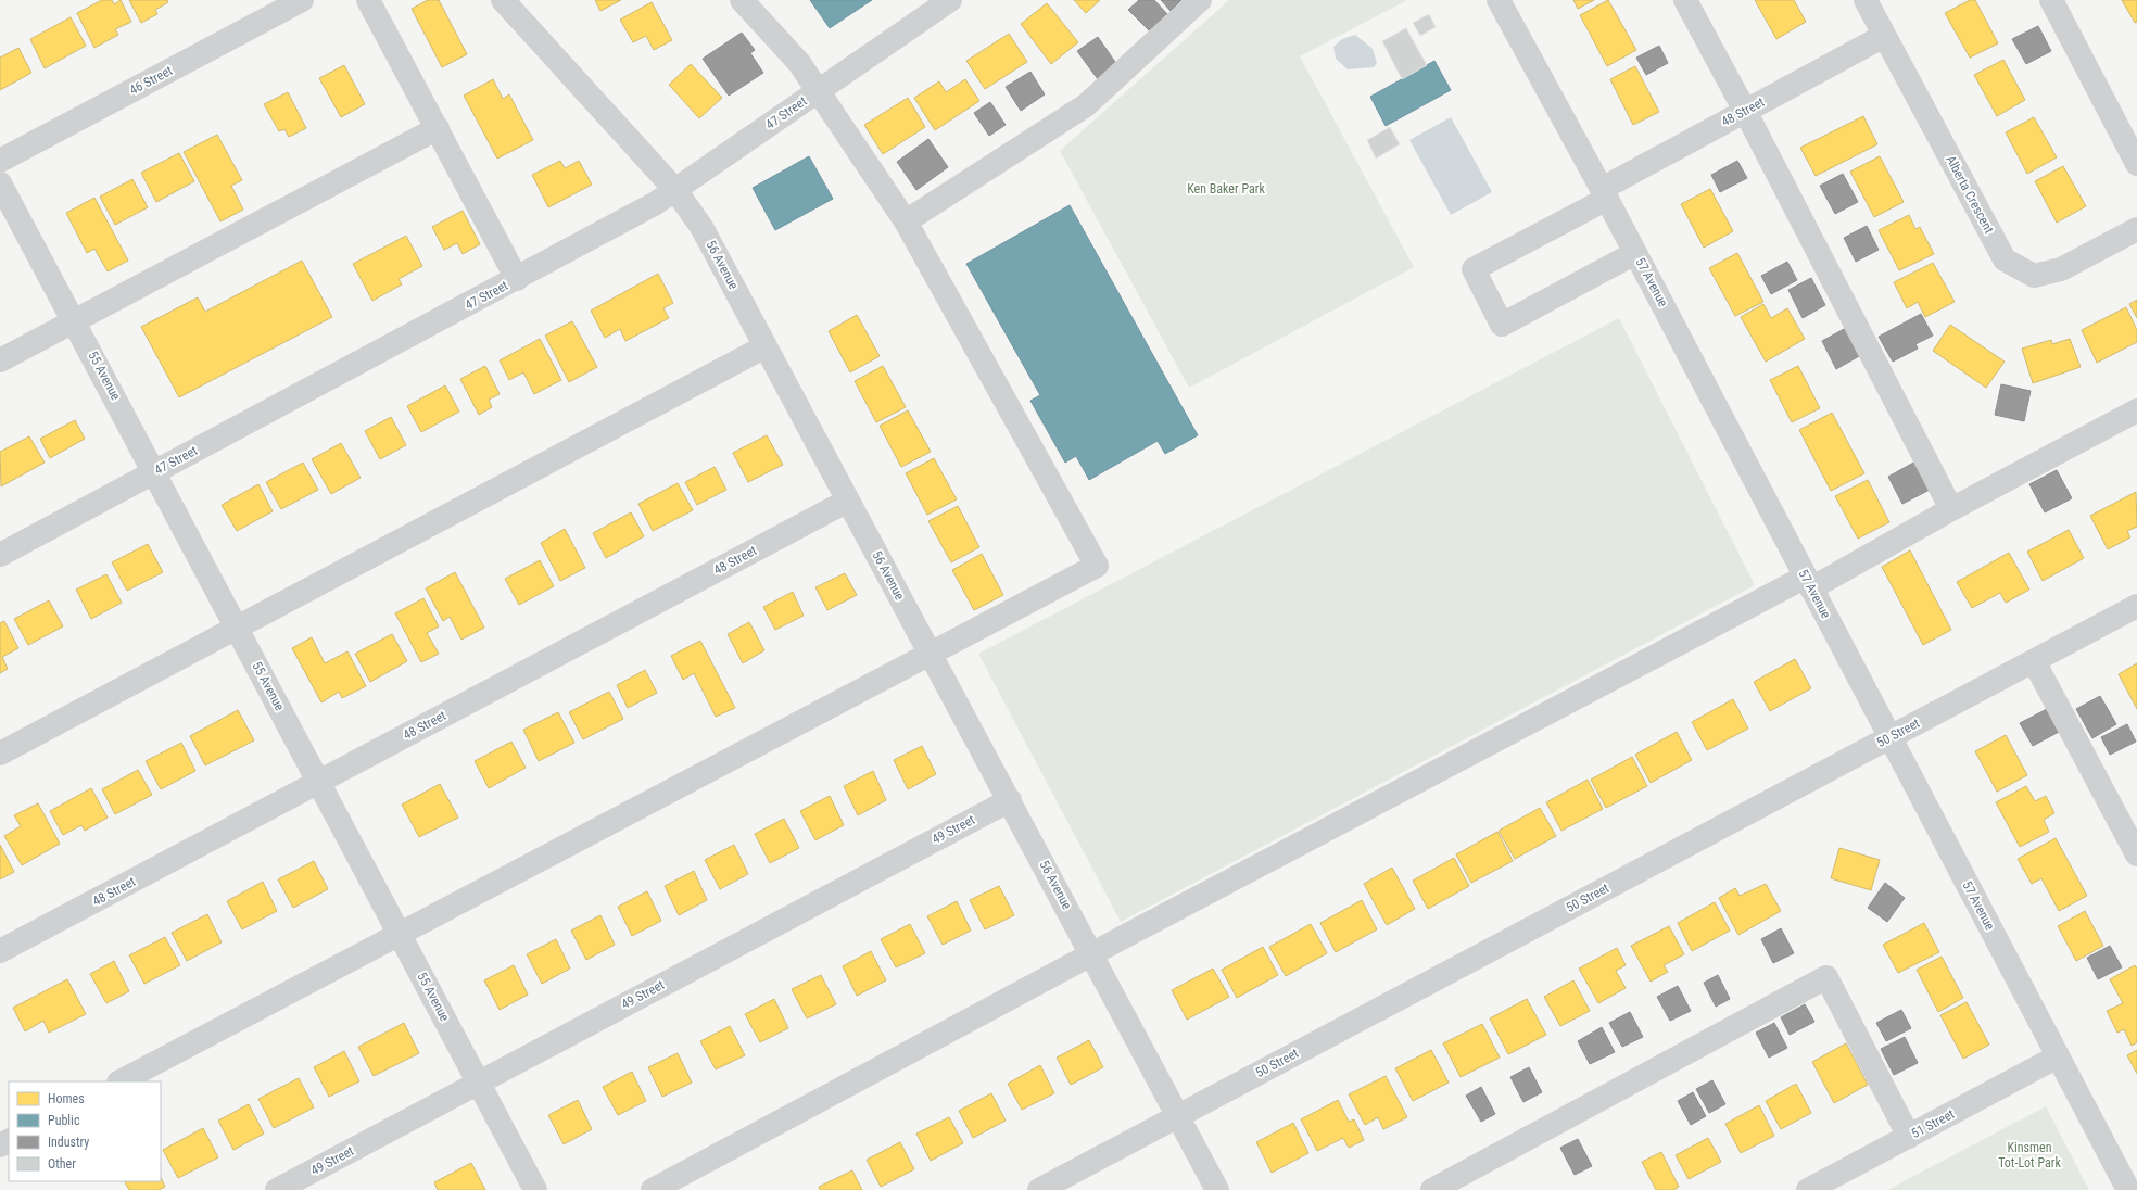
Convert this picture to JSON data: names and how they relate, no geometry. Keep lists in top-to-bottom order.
{
  "streets": {
    "street": [
      "46 Street",
      "48 Street",
      "47 Street",
      "Alberta Crescent",
      "56 Avenue",
      "57 Avenue",
      "55 Avenue",
      "50 Street",
      "49 Street",
      "51 Street"
    ]
  },
  "crossings": [
    ["48 Street", "Alberta Crescent"],
    ["48 Street", "56 Avenue"],
    ["48 Street", "57 Avenue"],
    ["48 Street", "55 Avenue"],
    ["47 Street", "56 Avenue"],
    ["47 Street", "55 Avenue"],
    ["56 Avenue", "50 Street"],
    ["56 Avenue", "49 Street"],
    ["57 Avenue", "50 Street"],
    ["57 Avenue", "51 Street"],
    ["55 Avenue", "49 Street"]
  ],
  "parks": ["Ken Baker Park", "Kinsmen Tot-Lot Park"],
  "legend": [
    "Homes",
    "Public",
    "Industry",
    "Other"
  ]
}
